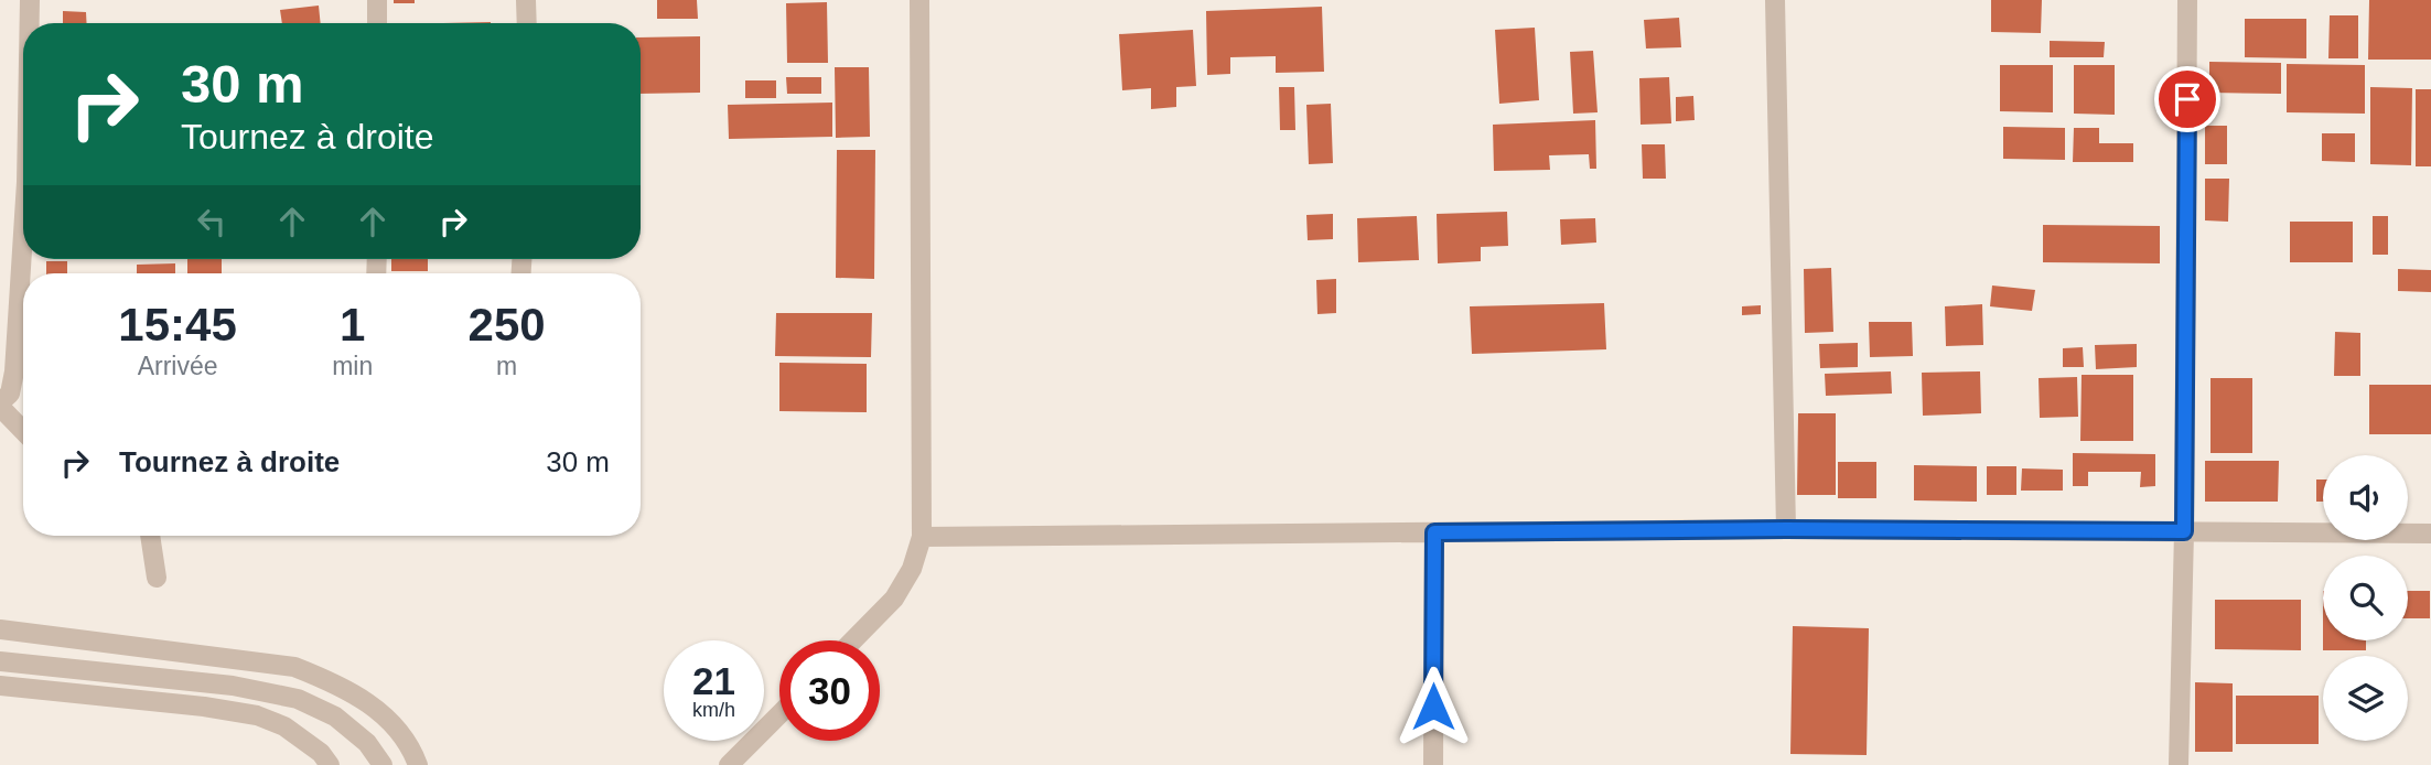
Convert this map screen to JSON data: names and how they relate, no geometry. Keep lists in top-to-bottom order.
{
  "page": {
    "turn": ["30 m", "Tournez à droite"],
    "eta": [
      "15:45",
      "Arrivée",
      "1",
      "min",
      "250",
      "m"
    ],
    "list": [
      {
        "name": "Tournez à droite",
        "value": "30 m"
      }
    ],
    "speed": "21 km/h",
    "limit": "30"
  }
}
